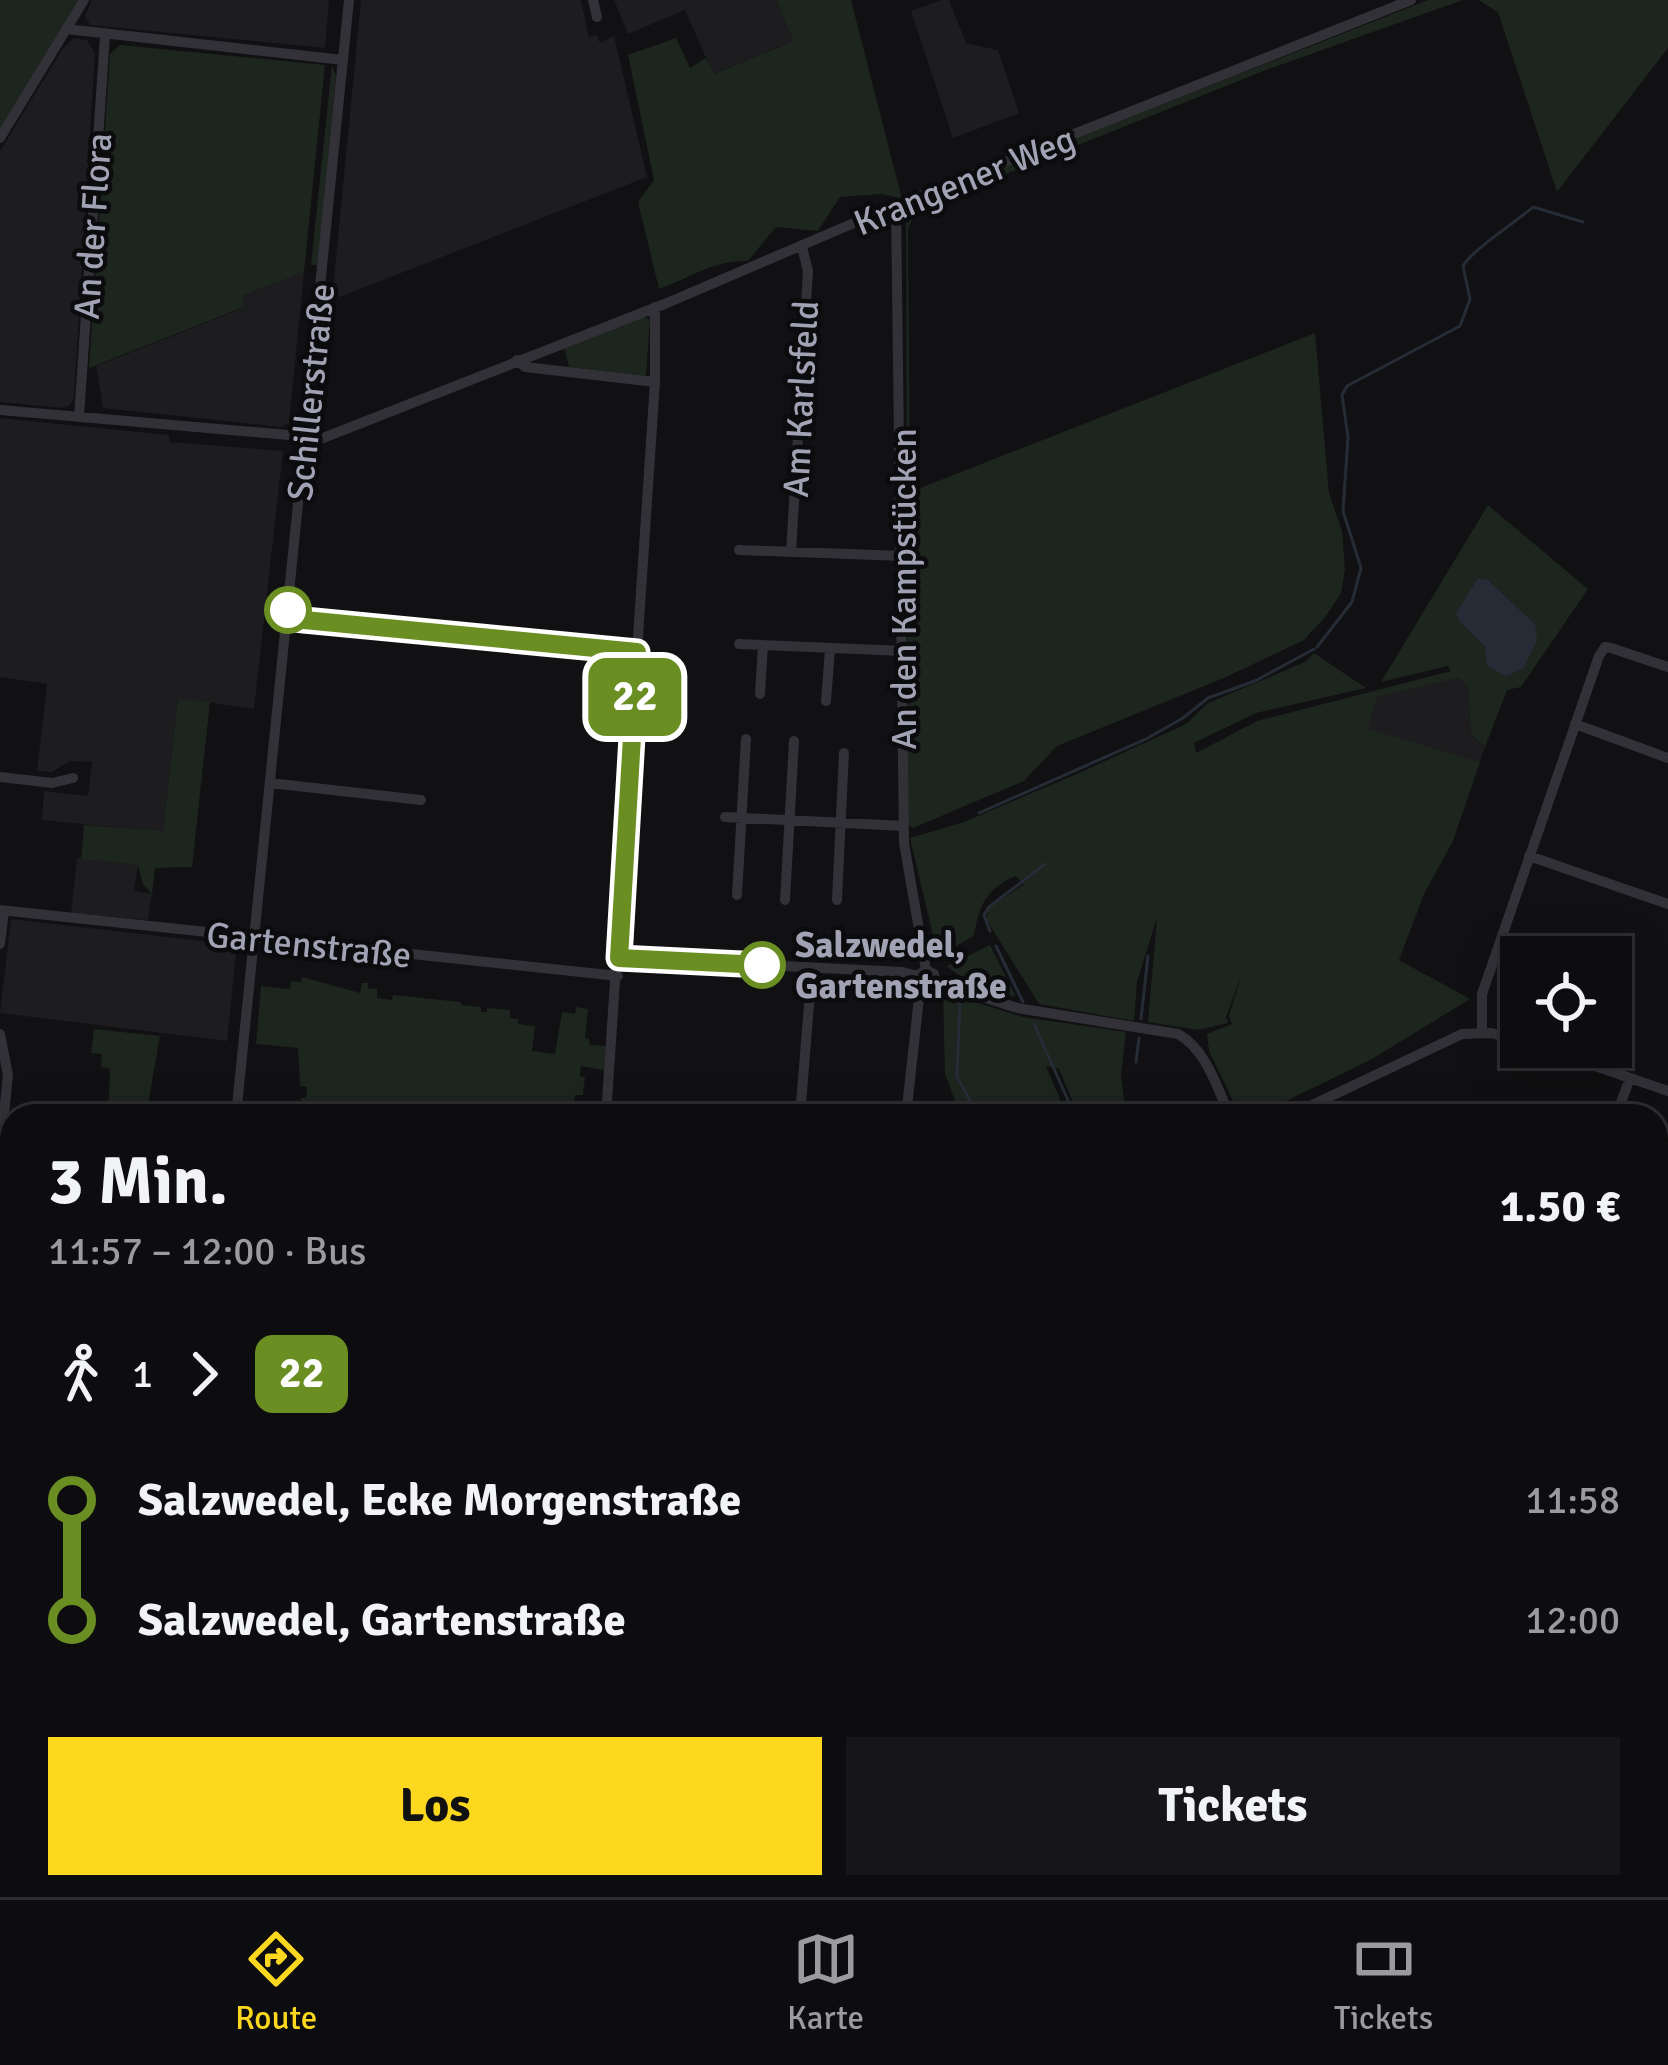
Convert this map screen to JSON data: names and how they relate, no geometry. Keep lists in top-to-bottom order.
{
  "streets": {
    "street": [
      "Krangener Weg",
      "An der Flora",
      "Schillerstraße",
      "Am Karlsfeld",
      "An den Kampstücken",
      "Gartenstraße"
    ]
  },
  "crossings": [
    ["Krangener Weg", "Schillerstraße"],
    ["Krangener Weg", "Am Karlsfeld"],
    ["Krangener Weg", "An den Kampstücken"],
    ["Schillerstraße", "Gartenstraße"]
  ],
  "places": ["Salzwedel, Gartenstraße"],
  "lines": ["bus line 22"],
  "page": {
    "on_map": "22",
    "heading": ["3 Min.", "11:57 – 12:00 · Bus", "1.50 €"],
    "legs": ["1", "22"],
    "list": [
      {
        "name": "Salzwedel, Ecke Morgenstraße",
        "value": "11:58"
      },
      {
        "name": "Salzwedel, Gartenstraße",
        "value": "12:00"
      }
    ],
    "buttons": ["Los", "Tickets"],
    "tabs": ["Route", "Karte", "Tickets"]
  }
}
